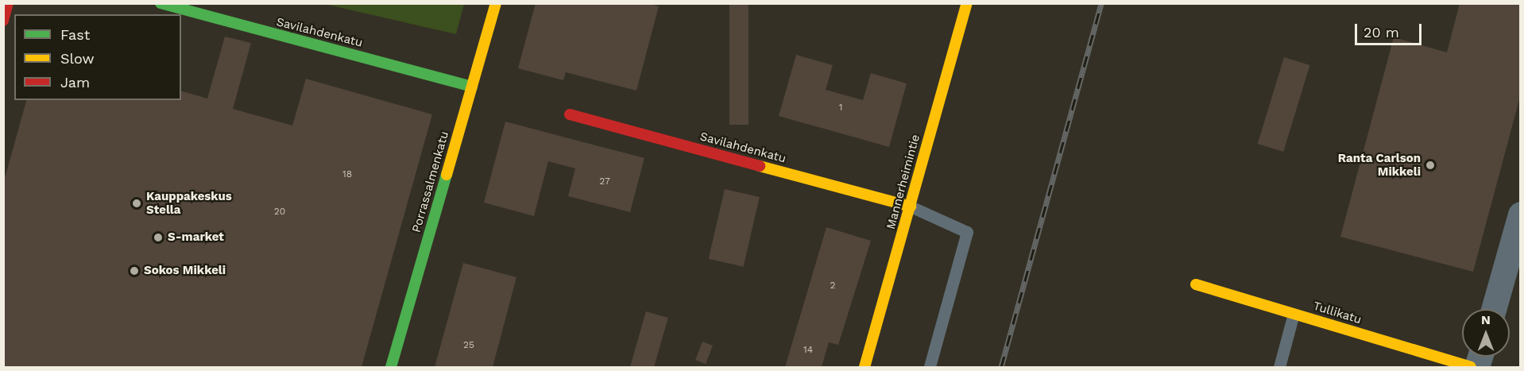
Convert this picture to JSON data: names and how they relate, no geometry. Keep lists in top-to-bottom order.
{
  "streets": {
    "street": [
      "Savilahdenkatu",
      "Porrassalmenkatu",
      "Mannerheimintie",
      "Tullikatu"
    ]
  },
  "crossings": [
    ["Savilahdenkatu", "Porrassalmenkatu"],
    ["Savilahdenkatu", "Mannerheimintie"]
  ],
  "places": [
    "Ranta Carlson Mikkeli",
    "Kauppakeskus Stella",
    "S-market",
    "Sokos Mikkeli"
  ],
  "house_numbers": [
    "1",
    "18",
    "27",
    "20",
    "2",
    "25",
    "14"
  ],
  "legend": ["Fast", "Slow", "Jam"],
  "scale_bar": "20 m",
  "north": "top"
}
